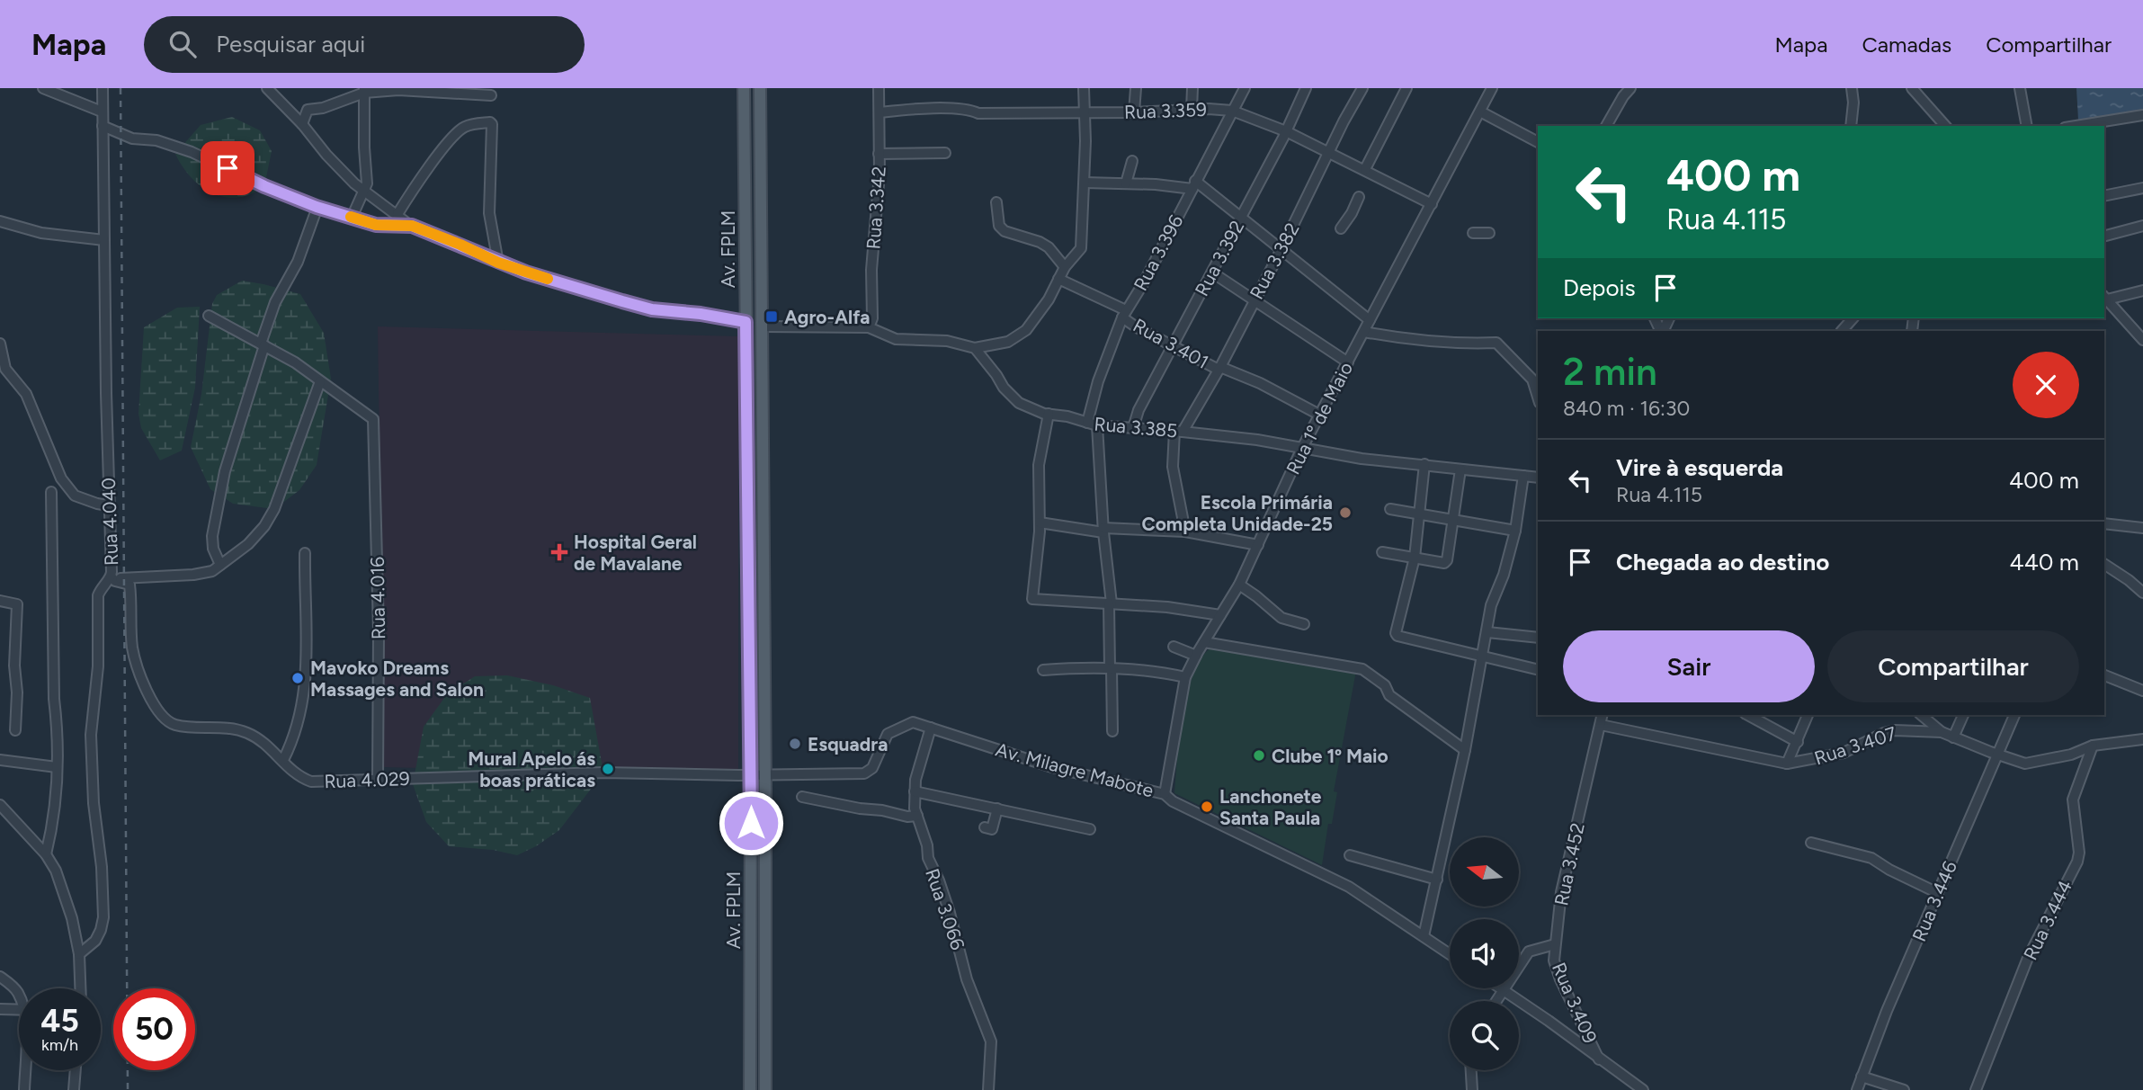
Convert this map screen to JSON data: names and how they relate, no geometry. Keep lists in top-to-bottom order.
{
  "streets": {
    "main road": ["Av. FPLM"],
    "street": [
      "Rua 3.359",
      "Rua 3.342",
      "Rua 3.396",
      "Rua 3.392",
      "Rua 3.382",
      "Rua 3.401",
      "Rua 1º de Maio",
      "Rua 3.385",
      "Rua 4.040",
      "Rua 4.016",
      "Rua 3.407",
      "Av. Milagre Mabote",
      "Rua 4.029",
      "Rua 3.452",
      "Rua 3.446",
      "Rua 3.066",
      "Rua 3.444",
      "Rua 3.409"
    ]
  },
  "crossings": [
    ["Rua 3.359", "Rua 3.342"],
    ["Rua 3.359", "Rua 3.396"],
    ["Rua 3.359", "Rua 3.392"],
    ["Rua 3.359", "Rua 3.382"],
    ["Rua 3.359", "Rua 1º de Maio"],
    ["Av. FPLM", "Av. Milagre Mabote"],
    ["Av. FPLM", "Rua 4.029"],
    ["Rua 3.396", "Rua 3.401"],
    ["Rua 3.396", "Rua 3.385"],
    ["Rua 3.392", "Rua 3.401"],
    ["Rua 3.392", "Rua 3.385"],
    ["Rua 3.382", "Rua 3.401"],
    ["Rua 3.382", "Rua 3.385"],
    ["Rua 3.401", "Rua 1º de Maio"],
    ["Rua 1º de Maio", "Rua 3.385"],
    ["Rua 1º de Maio", "Av. Milagre Mabote"],
    ["Rua 4.040", "Rua 4.029"],
    ["Rua 4.016", "Rua 4.029"],
    ["Rua 3.407", "Rua 3.452"],
    ["Rua 3.407", "Rua 3.446"],
    ["Rua 3.407", "Rua 3.444"],
    ["Av. Milagre Mabote", "Rua 4.029"],
    ["Av. Milagre Mabote", "Rua 3.066"],
    ["Rua 3.452", "Rua 3.409"]
  ],
  "places": {
    "transit": ["Agro-Alfa"],
    "other": [
      "Escola Primária Completa Unidade-25",
      "Mavoko Dreams Massages and Salon",
      "Esquadra",
      "Clube 1º Maio",
      "Mural Apelo ás boas práticas",
      "Lanchonete Santa Paula"
    ],
    "health": ["Hospital Geral de Mavalane"]
  },
  "north": "left",
  "page": {
    "header": "Mapa",
    "search": "Pesquisar aqui",
    "nav": ["Mapa", "Camadas", "Compartilhar"],
    "turn": ["400 m", "Rua 4.115"],
    "then": "Depois",
    "heading": ["2 min", "840 m · 16:30"],
    "list": [
      {
        "name": "Vire à esquerda",
        "note": "Rua 4.115",
        "value": "400 m"
      },
      {
        "name": "Chegada ao destino",
        "value": "440 m"
      }
    ],
    "buttons": ["Sair", "Compartilhar"],
    "speed": "45 km/h",
    "limit": "50"
  }
}
